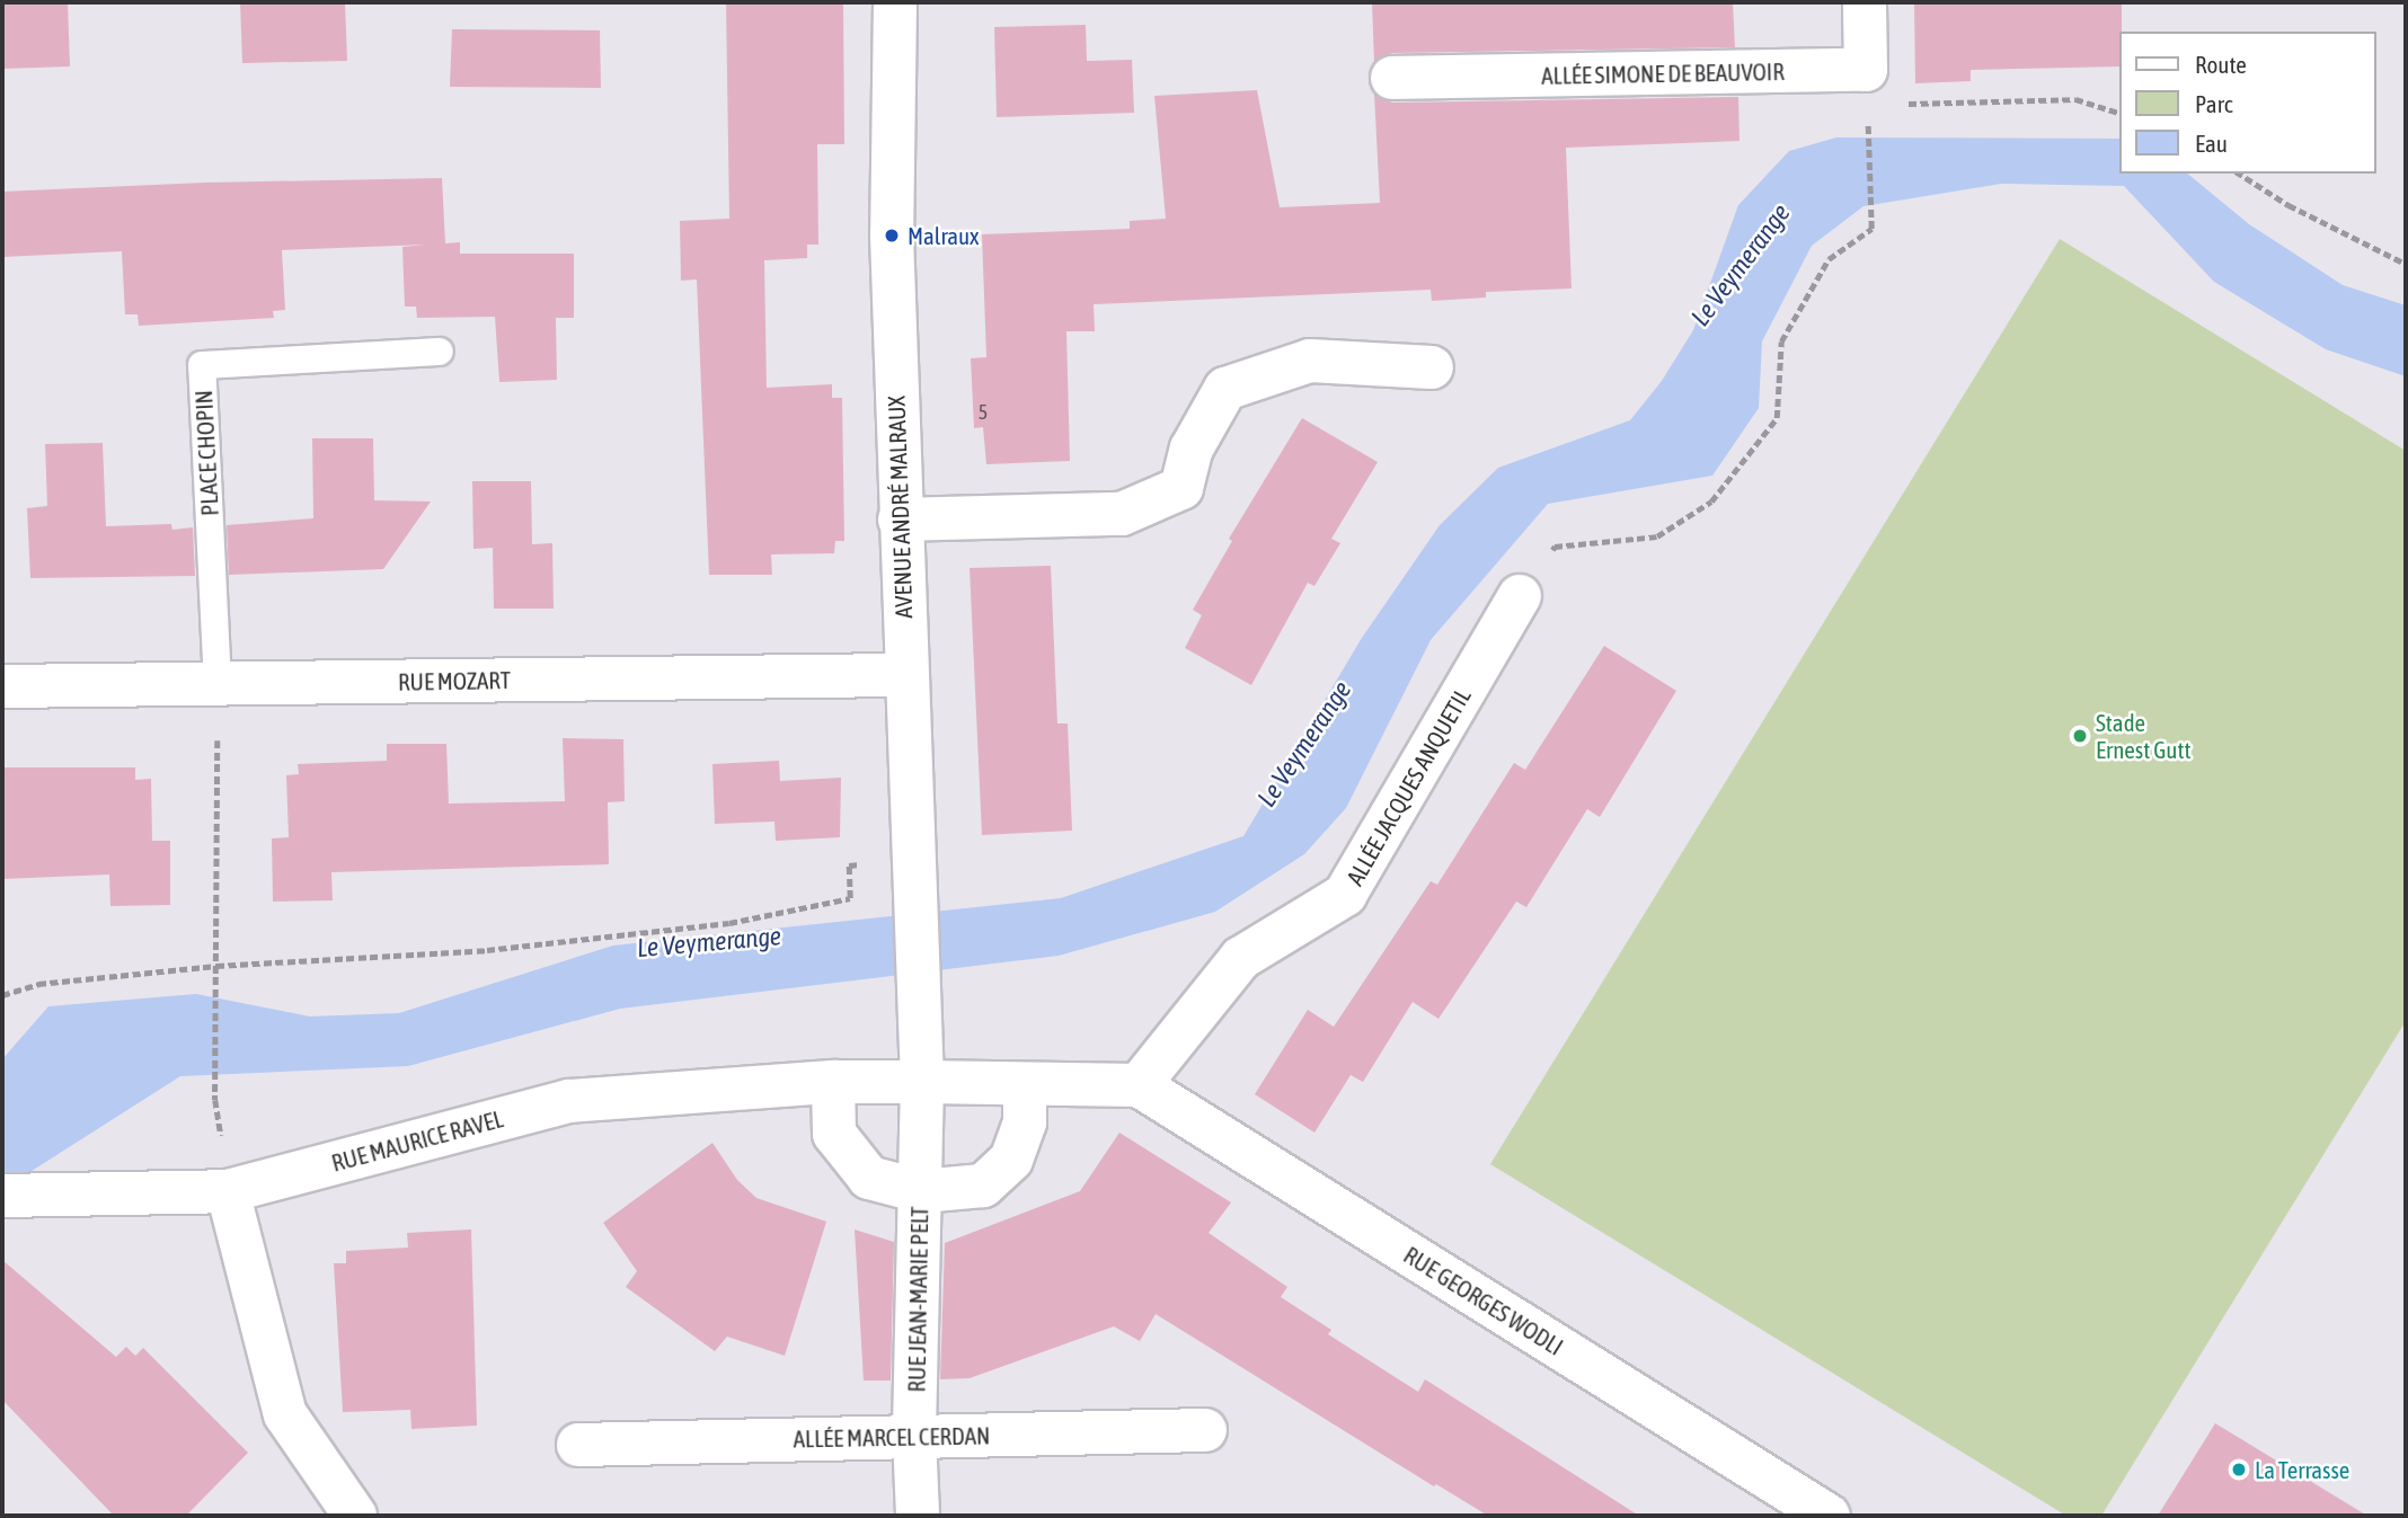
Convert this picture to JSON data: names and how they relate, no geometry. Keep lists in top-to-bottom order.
{
  "streets": {
    "street": [
      "ALLÉE SIMONE DE BEAUVOIR",
      "AVENUE ANDRÉ MALRAUX",
      "RUE MOZART",
      "ALLÉE JACQUES ANQUETIL",
      "RUE MAURICE RAVEL",
      "RUE JEAN-MARIE PELT",
      "RUE GEORGES WODLI",
      "ALLÉE MARCEL CERDAN"
    ],
    "lane": ["PLACE CHOPIN"]
  },
  "crossings": [
    ["PLACE CHOPIN", "RUE MOZART"],
    ["AVENUE ANDRÉ MALRAUX", "RUE MOZART"],
    ["AVENUE ANDRÉ MALRAUX", "RUE MAURICE RAVEL"],
    ["AVENUE ANDRÉ MALRAUX", "RUE JEAN-MARIE PELT"],
    ["ALLÉE JACQUES ANQUETIL", "RUE GEORGES WODLI"],
    ["RUE MAURICE RAVEL", "RUE JEAN-MARIE PELT"],
    ["RUE JEAN-MARIE PELT", "ALLÉE MARCEL CERDAN"]
  ],
  "water": ["Le Veymerange"],
  "places": ["Malraux", "Stade Ernest Gutt", "La Terrasse"],
  "house_numbers": ["5"],
  "legend": ["Route", "Parc", "Eau"]
}
